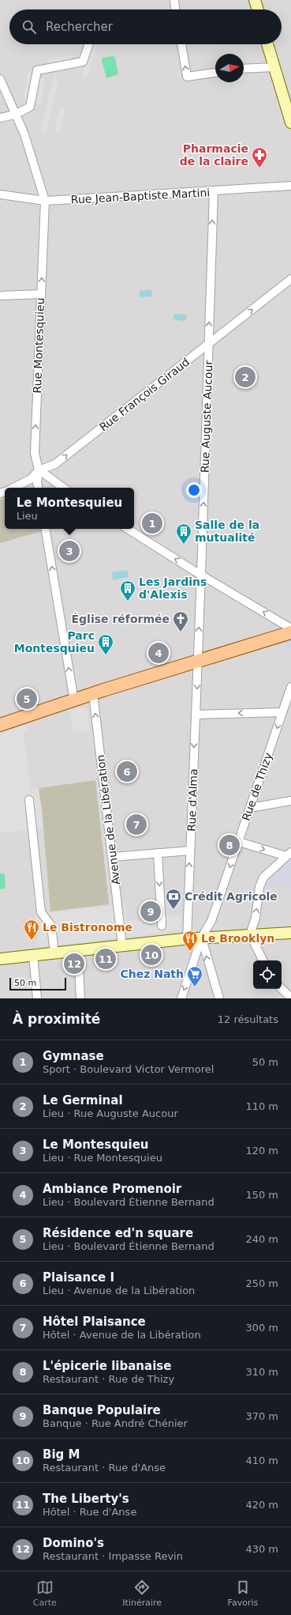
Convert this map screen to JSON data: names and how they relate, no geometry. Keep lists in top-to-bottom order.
{
  "streets": {
    "street": [
      "Rue Jean-Baptiste Martini",
      "Rue Montesquieu",
      "Rue François Giraud",
      "Rue Auguste Aucour",
      "Rue de Thizy",
      "Rue d'Alma",
      "Avenue de la Libération"
    ]
  },
  "crossings": [
    ["Rue Jean-Baptiste Martini", "Rue Montesquieu"],
    ["Rue Jean-Baptiste Martini", "Rue Auguste Aucour"],
    ["Rue Montesquieu", "Rue François Giraud"],
    ["Rue François Giraud", "Rue Auguste Aucour"],
    ["Rue Auguste Aucour", "Rue d'Alma"]
  ],
  "one_way": [
    "Rue Montesquieu",
    "Rue François Giraud",
    "Rue Auguste Aucour",
    "Avenue de la Libération"
  ],
  "places": {
    "pharmacy": ["Pharmacie de la claire"],
    "building": ["Salle de la mutualité", "Les Jardins d'Alexis", "Parc Montesquieu"],
    "church": ["Église réformée"],
    "bank": ["Crédit Agricole"],
    "restaurant": ["Le Bistronome", "Le Brooklyn"],
    "supermarket": ["Chez Nath"]
  },
  "scale_bar": "50 m",
  "north": "right",
  "page": {
    "search": "Rechercher",
    "pins": [
      "2",
      "1",
      "3",
      "4",
      "5",
      "6",
      "7",
      "8",
      "9",
      "10",
      "11",
      "12"
    ],
    "popup": ["Le Montesquieu", "Lieu"],
    "scale": "50 m",
    "heading": ["À proximité", "12 résultats"],
    "list": [
      {
        "mark": "1",
        "name": "Gymnase",
        "note": "Sport · Boulevard Victor Vermorel",
        "value": "50 m"
      },
      {
        "mark": "2",
        "name": "Le Germinal",
        "note": "Lieu · Rue Auguste Aucour",
        "value": "110 m"
      },
      {
        "mark": "3",
        "name": "Le Montesquieu",
        "note": "Lieu · Rue Montesquieu",
        "value": "120 m"
      },
      {
        "mark": "4",
        "name": "Ambiance Promenoir",
        "note": "Lieu · Boulevard Étienne Bernand",
        "value": "150 m"
      },
      {
        "mark": "5",
        "name": "Résidence ed'n square",
        "note": "Lieu · Boulevard Étienne Bernand",
        "value": "240 m"
      },
      {
        "mark": "6",
        "name": "Plaisance I",
        "note": "Lieu · Avenue de la Libération",
        "value": "250 m"
      },
      {
        "mark": "7",
        "name": "Hôtel Plaisance",
        "note": "Hôtel · Avenue de la Libération",
        "value": "300 m"
      },
      {
        "mark": "8",
        "name": "L'épicerie libanaise",
        "note": "Restaurant · Rue de Thizy",
        "value": "310 m"
      },
      {
        "mark": "9",
        "name": "Banque Populaire",
        "note": "Banque · Rue André Chénier",
        "value": "370 m"
      },
      {
        "mark": "10",
        "name": "Big M",
        "note": "Restaurant · Rue d'Anse",
        "value": "410 m"
      },
      {
        "mark": "11",
        "name": "The Liberty's",
        "note": "Hôtel · Rue d'Anse",
        "value": "420 m"
      },
      {
        "mark": "12",
        "name": "Domino's",
        "note": "Restaurant · Impasse Revin",
        "value": "430 m"
      }
    ],
    "nav": ["Carte", "Itinéraire", "Favoris"]
  }
}
